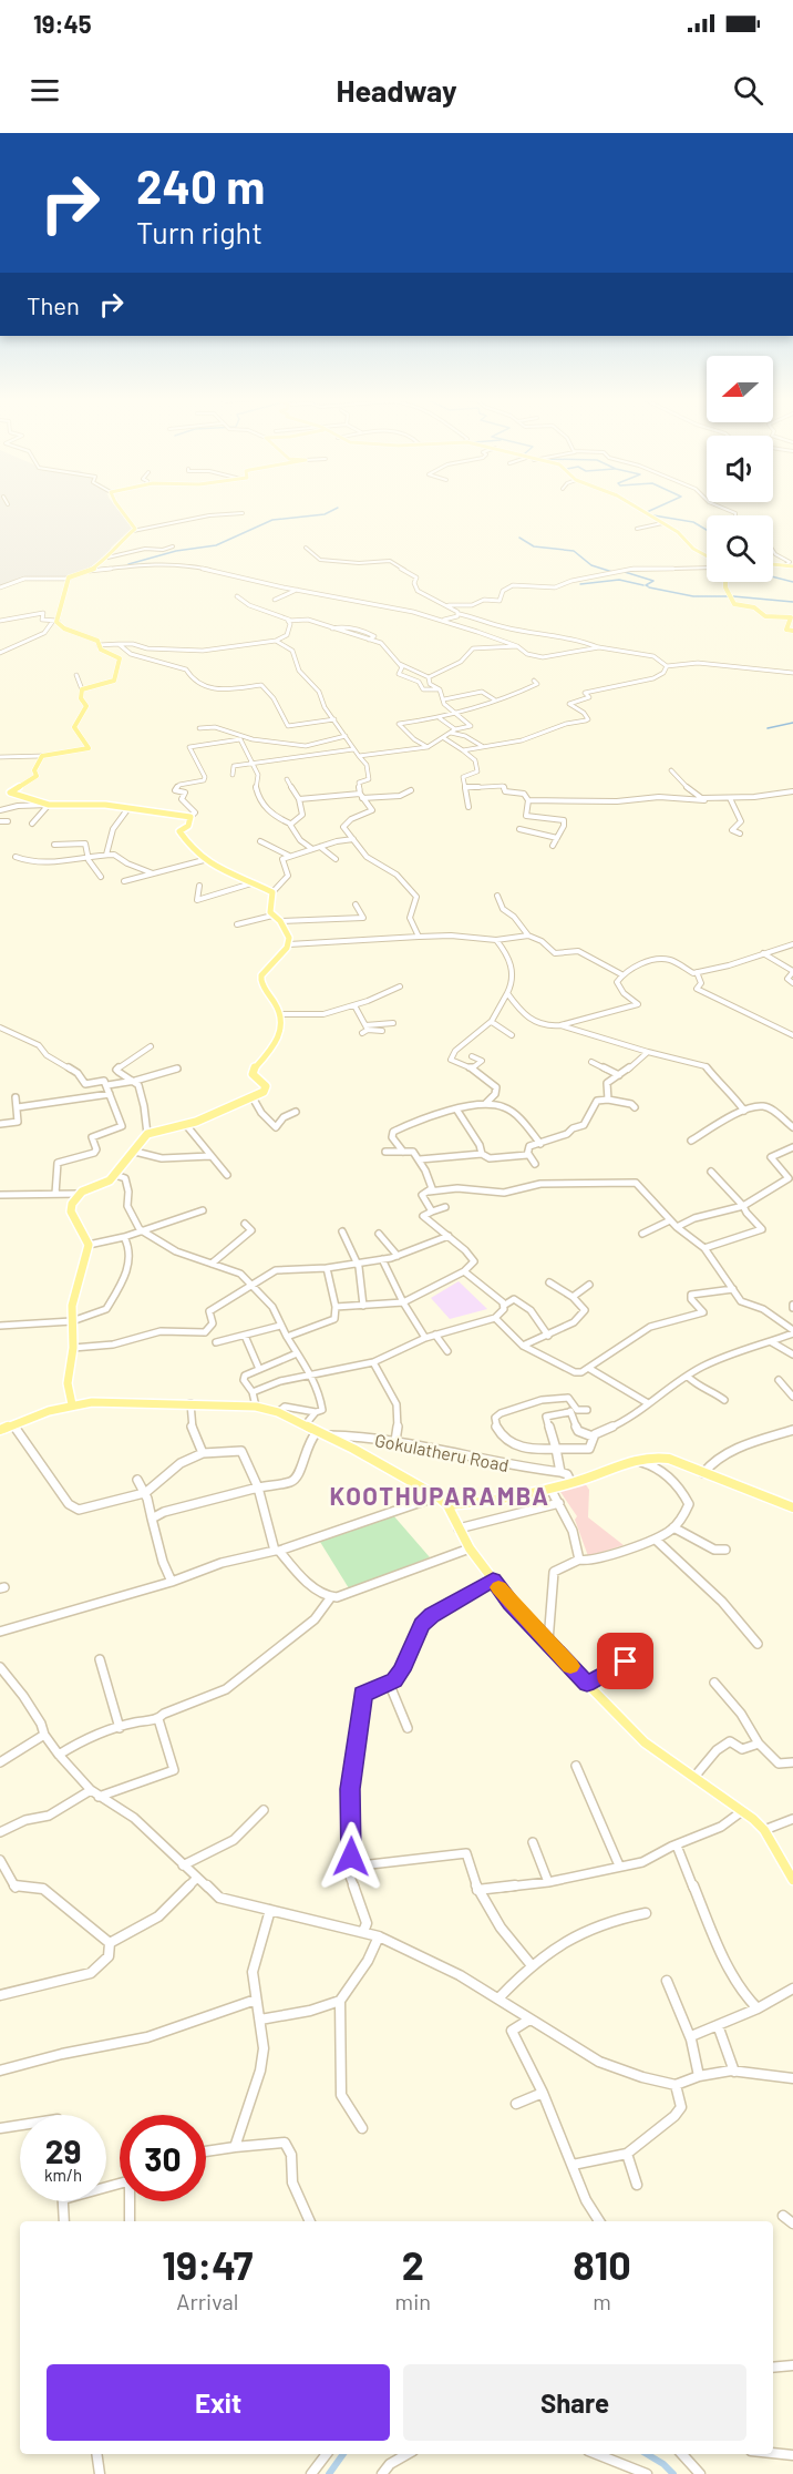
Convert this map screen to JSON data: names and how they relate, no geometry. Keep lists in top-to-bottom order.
{
  "streets": {
    "street": ["Gokulatheru Road"]
  },
  "districts": ["KOOTHUPARAMBA"],
  "north": "left",
  "page": {
    "status": "19:45",
    "header": "Headway",
    "turn": ["240 m", "Turn right"],
    "then": "Then",
    "speed": "29 km/h",
    "limit": "30",
    "eta": [
      "19:47",
      "Arrival",
      "2",
      "min",
      "810",
      "m"
    ],
    "buttons": ["Exit", "Share"]
  }
}
